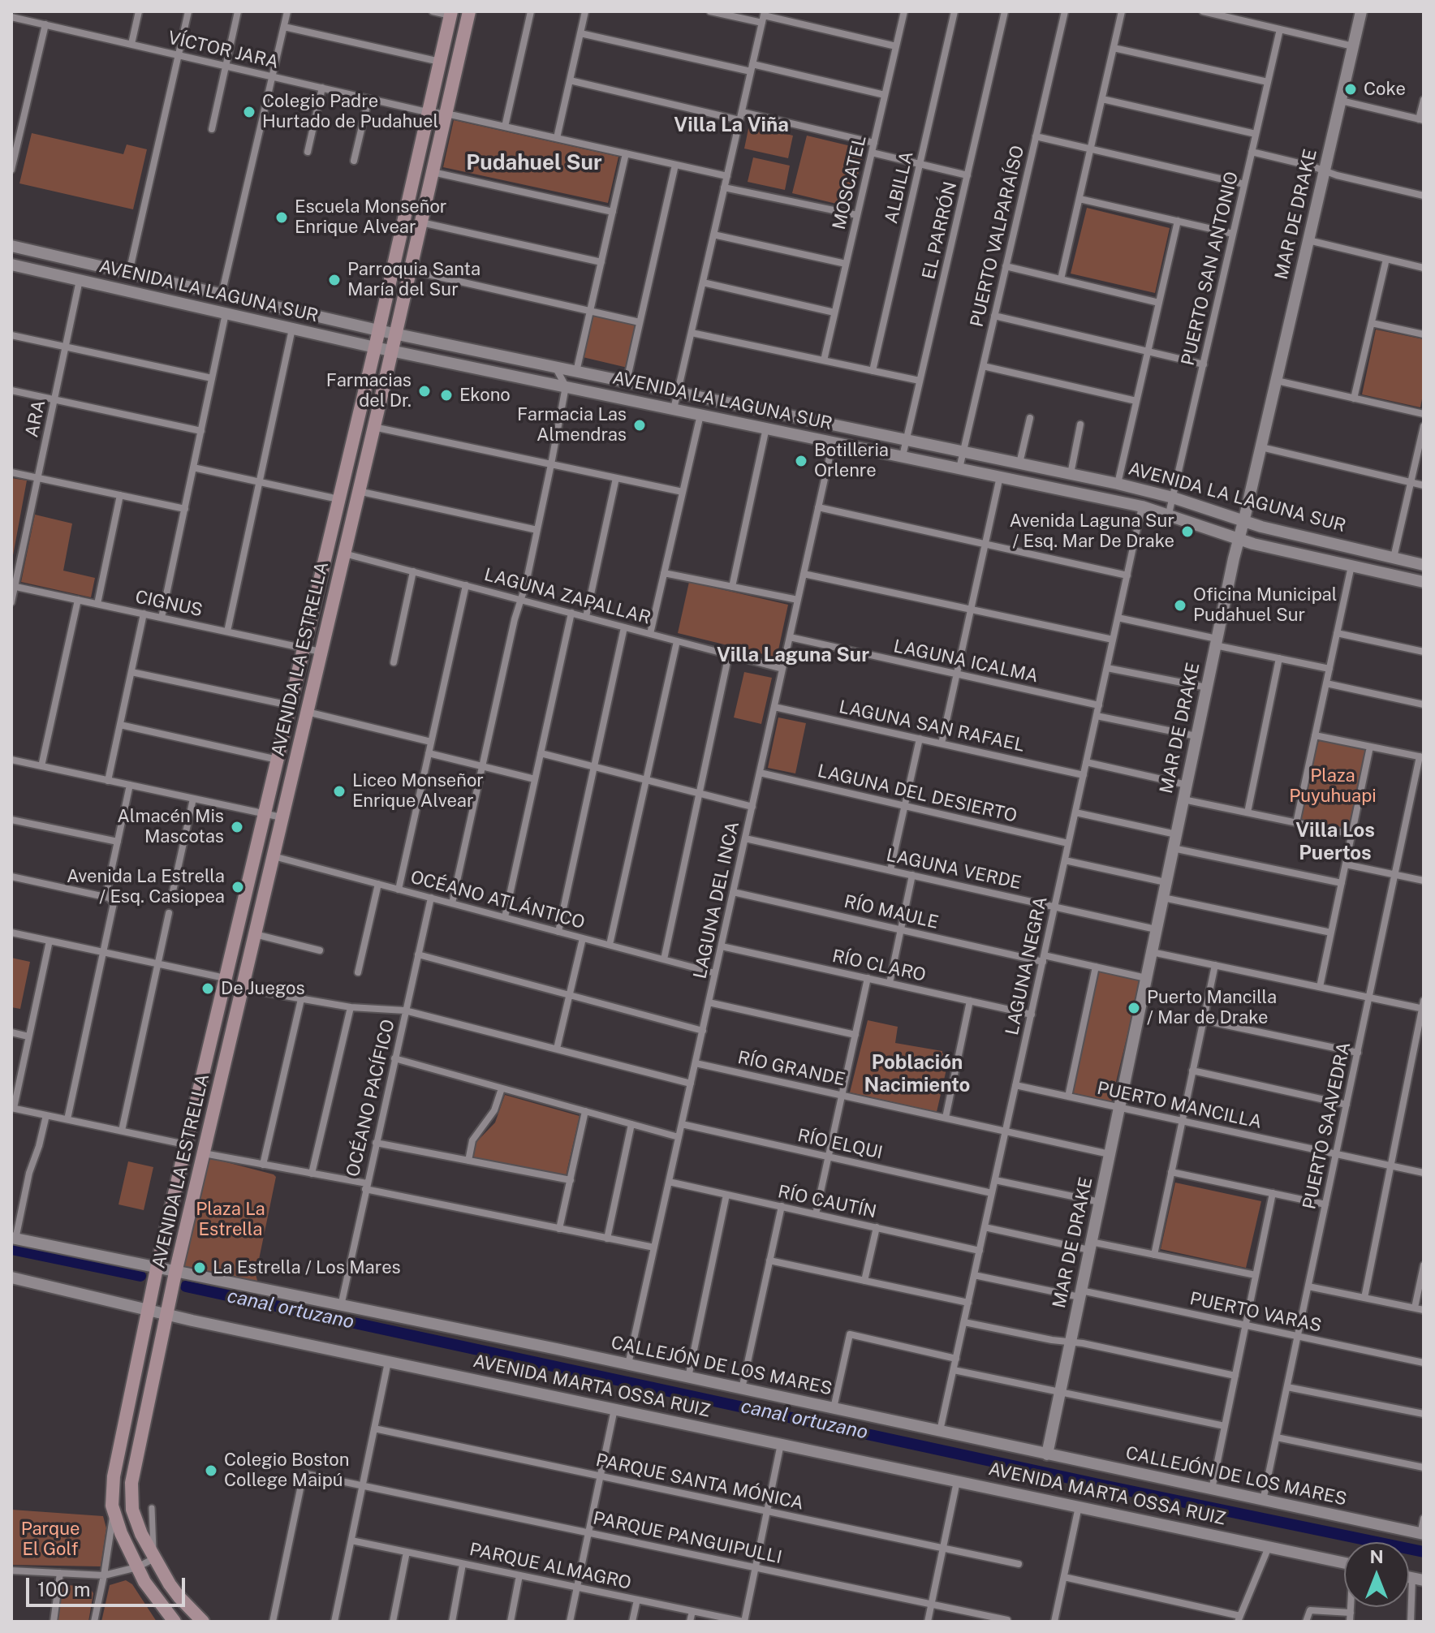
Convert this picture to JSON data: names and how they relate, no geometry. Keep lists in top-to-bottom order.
{
  "streets": {
    "main road": ["AVENIDA LA ESTRELLA"],
    "street": [
      "VÍCTOR JARA",
      "MOSCATEL",
      "ALBILLA",
      "MAR DE DRAKE",
      "EL PARRÓN",
      "PUERTO VALPARAÍSO",
      "PUERTO SAN ANTONIO",
      "AVENIDA LA LAGUNA SUR",
      "ARA",
      "LAGUNA ZAPALLAR",
      "CIGNUS",
      "LAGUNA ICALMA",
      "LAGUNA SAN RAFAEL",
      "LAGUNA DEL DESIERTO",
      "LAGUNA VERDE",
      "OCÉANO ATLÁNTICO",
      "LAGUNA DEL INCA",
      "RÍO MAULE",
      "RÍO CLARO",
      "LAGUNA NEGRA",
      "RÍO GRANDE",
      "OCÉANO PACÍFICO",
      "PUERTO MANCILLA",
      "PUERTO SAAVEDRA",
      "RÍO ELQUI",
      "RÍO CAUTÍN",
      "PUERTO VARAS",
      "CALLEJÓN DE LOS MARES",
      "AVENIDA MARTA OSSA RUIZ",
      "PARQUE SANTA MÓNICA",
      "PARQUE PANGUIPULLI",
      "PARQUE ALMAGRO"
    ]
  },
  "crossings": [
    ["VÍCTOR JARA", "AVENIDA LA ESTRELLA"],
    ["MAR DE DRAKE", "AVENIDA LA LAGUNA SUR"],
    ["MAR DE DRAKE", "LAGUNA VERDE"],
    ["MAR DE DRAKE", "RÍO MAULE"],
    ["MAR DE DRAKE", "RÍO GRANDE"],
    ["MAR DE DRAKE", "PUERTO MANCILLA"],
    ["MAR DE DRAKE", "PUERTO VARAS"],
    ["MAR DE DRAKE", "CALLEJÓN DE LOS MARES"],
    ["EL PARRÓN", "AVENIDA LA LAGUNA SUR"],
    ["PUERTO VALPARAÍSO", "AVENIDA LA LAGUNA SUR"],
    ["PUERTO SAN ANTONIO", "AVENIDA LA LAGUNA SUR"],
    ["AVENIDA LA LAGUNA SUR", "ARA"],
    ["AVENIDA LA LAGUNA SUR", "AVENIDA LA ESTRELLA"],
    ["AVENIDA LA LAGUNA SUR", "LAGUNA DEL INCA"],
    ["AVENIDA LA LAGUNA SUR", "LAGUNA NEGRA"],
    ["ARA", "CIGNUS"],
    ["LAGUNA ZAPALLAR", "AVENIDA LA ESTRELLA"],
    ["LAGUNA ZAPALLAR", "LAGUNA DEL INCA"],
    ["CIGNUS", "AVENIDA LA ESTRELLA"],
    ["AVENIDA LA ESTRELLA", "OCÉANO ATLÁNTICO"],
    ["AVENIDA LA ESTRELLA", "CALLEJÓN DE LOS MARES"],
    ["AVENIDA LA ESTRELLA", "AVENIDA MARTA OSSA RUIZ"],
    ["LAGUNA ICALMA", "LAGUNA DEL INCA"],
    ["LAGUNA ICALMA", "LAGUNA NEGRA"],
    ["LAGUNA SAN RAFAEL", "LAGUNA DEL INCA"],
    ["LAGUNA SAN RAFAEL", "LAGUNA NEGRA"],
    ["LAGUNA DEL DESIERTO", "LAGUNA DEL INCA"],
    ["LAGUNA DEL DESIERTO", "LAGUNA NEGRA"],
    ["LAGUNA VERDE", "LAGUNA DEL INCA"],
    ["LAGUNA VERDE", "LAGUNA NEGRA"],
    ["OCÉANO ATLÁNTICO", "LAGUNA DEL INCA"],
    ["OCÉANO ATLÁNTICO", "OCÉANO PACÍFICO"],
    ["LAGUNA DEL INCA", "RÍO MAULE"],
    ["LAGUNA DEL INCA", "RÍO CLARO"],
    ["LAGUNA DEL INCA", "RÍO GRANDE"],
    ["LAGUNA DEL INCA", "RÍO ELQUI"],
    ["LAGUNA DEL INCA", "RÍO CAUTÍN"],
    ["LAGUNA DEL INCA", "CALLEJÓN DE LOS MARES"],
    ["RÍO MAULE", "LAGUNA NEGRA"],
    ["RÍO CLARO", "LAGUNA NEGRA"],
    ["LAGUNA NEGRA", "RÍO GRANDE"],
    ["LAGUNA NEGRA", "PUERTO MANCILLA"],
    ["LAGUNA NEGRA", "RÍO ELQUI"],
    ["LAGUNA NEGRA", "RÍO CAUTÍN"],
    ["LAGUNA NEGRA", "PUERTO VARAS"],
    ["LAGUNA NEGRA", "CALLEJÓN DE LOS MARES"],
    ["OCÉANO PACÍFICO", "CALLEJÓN DE LOS MARES"],
    ["PUERTO MANCILLA", "PUERTO SAAVEDRA"],
    ["PUERTO SAAVEDRA", "PUERTO VARAS"],
    ["PUERTO SAAVEDRA", "CALLEJÓN DE LOS MARES"]
  ],
  "districts": [
    "Villa La Viña",
    "Pudahuel Sur",
    "Villa Laguna Sur",
    "Villa Los Puertos",
    "Población Nacimiento"
  ],
  "water": ["canal ortuzano"],
  "parks": ["Plaza Puyuhuapi", "Plaza La Estrella", "Parque El Golf"],
  "places": [
    "Coke",
    "Colegio Padre Hurtado de Pudahuel",
    "Escuela Monseñor Enrique Alvear",
    "Parroquia Santa María del Sur",
    "Farmacias del Dr.",
    "Ekono",
    "Farmacia Las Almendras",
    "Botilleria Orlenre",
    "Avenida Laguna Sur / Esq. Mar De Drake",
    "Oficina Municipal Pudahuel Sur",
    "Liceo Monseñor Enrique Alvear",
    "Almacén Mis Mascotas",
    "Avenida La Estrella / Esq. Casiopea",
    "De Juegos",
    "Puerto Mancilla / Mar de Drake",
    "La Estrella / Los Mares",
    "Colegio Boston College Maipú"
  ],
  "scale_bar": "100 m",
  "north": "top"
}
